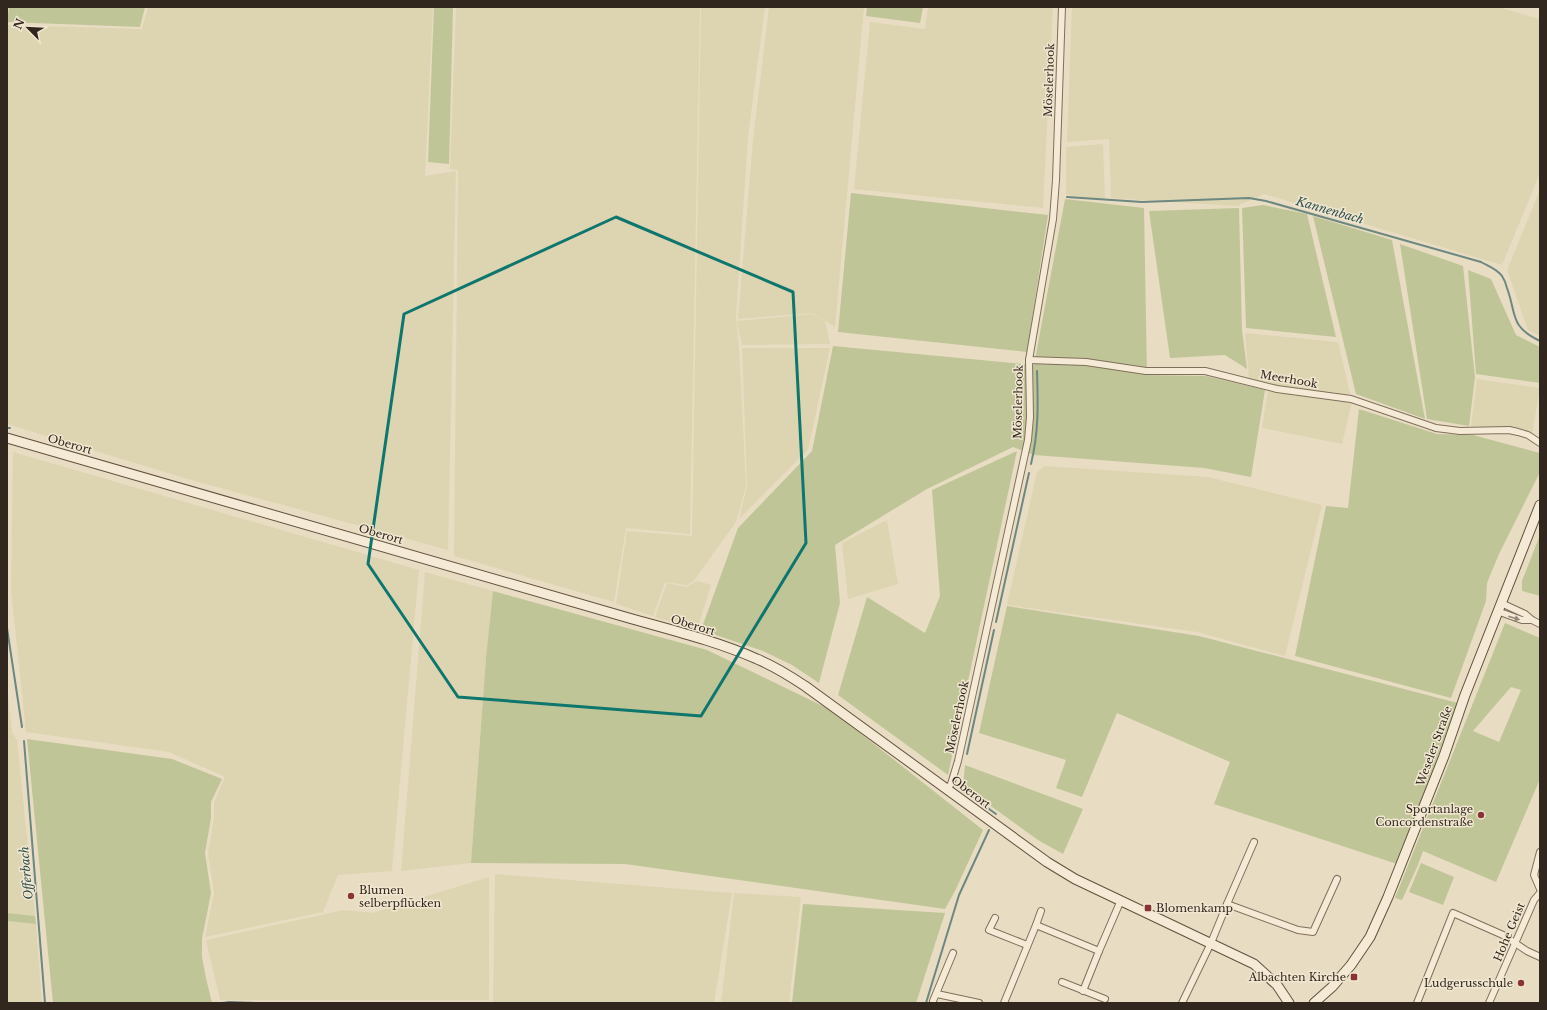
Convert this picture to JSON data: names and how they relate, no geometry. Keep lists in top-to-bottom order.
{
  "streets": {
    "main road": ["Oberort", "Weseler Straße"],
    "street": ["Möselerhook", "Meerhook", "Hohe Geist"]
  },
  "crossings": [
    ["Möselerhook", "Meerhook"],
    ["Möselerhook", "Oberort"]
  ],
  "water": ["Kannenbach", "Offerbach"],
  "places": {
    "other": ["Sportanlage Concordenstraße", "Blumen selberpflücken", "Ludgerusschule"],
    "transit": ["Blomenkamp", "Albachten Kirche"]
  },
  "north": "top left"
}
